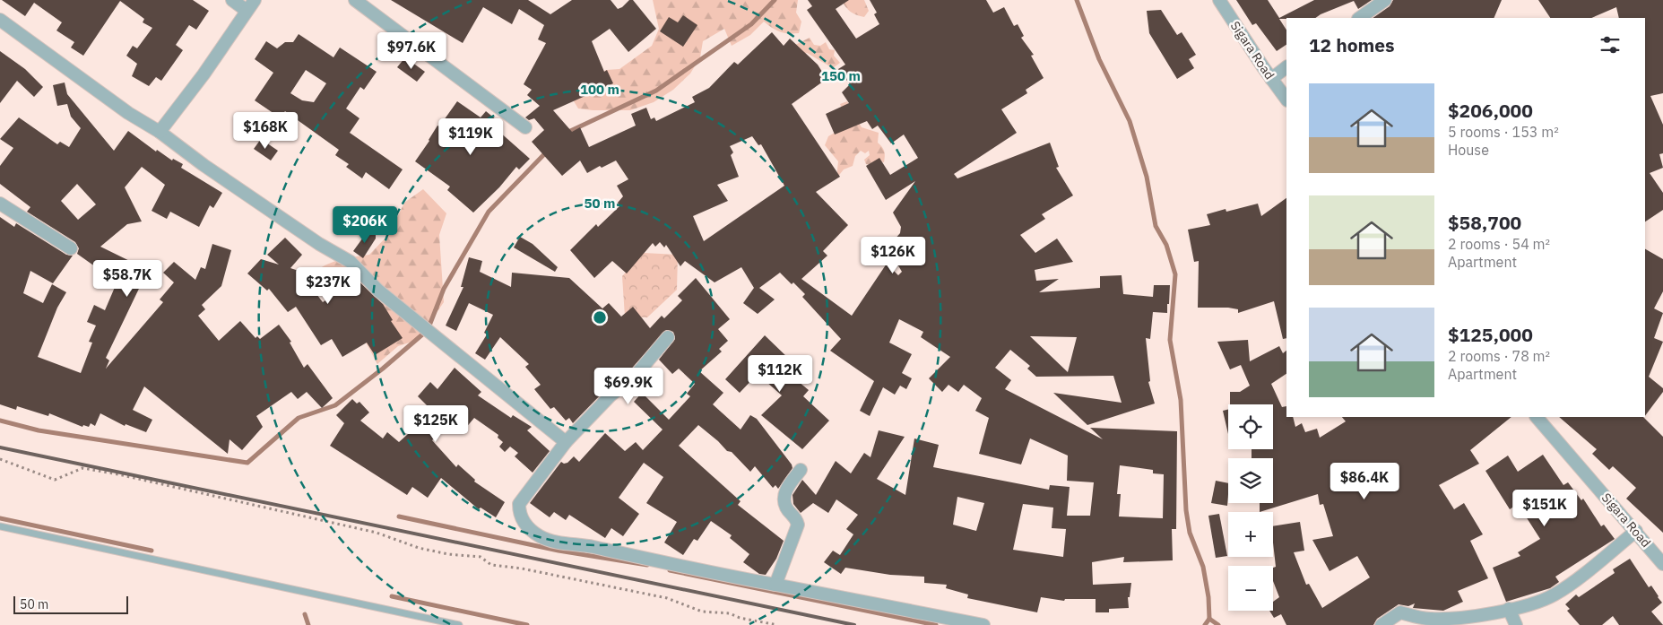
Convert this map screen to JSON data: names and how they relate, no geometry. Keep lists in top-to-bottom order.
{
  "streets": {
    "street": ["Sigara Road"]
  },
  "scale_bar": "50 m",
  "page": {
    "heading": "12 homes",
    "price": [
      "$97.6K",
      "$168K",
      "$119K",
      "$206K",
      "$126K",
      "$58.7K",
      "$237K",
      "$112K",
      "$69.9K",
      "$125K",
      "$86.4K",
      "$151K"
    ],
    "list": [
      {
        "name": "$206,000",
        "note": "5 rooms · 153 m² · House"
      },
      {
        "name": "$58,700",
        "note": "2 rooms · 54 m² · Apartment"
      },
      {
        "name": "$125,000",
        "note": "2 rooms · 78 m² · Apartment"
      }
    ],
    "map_buttons": ["+", "−"],
    "scale": "50 m"
  },
  "rings": ["150 m", "100 m", "50 m"]
}
